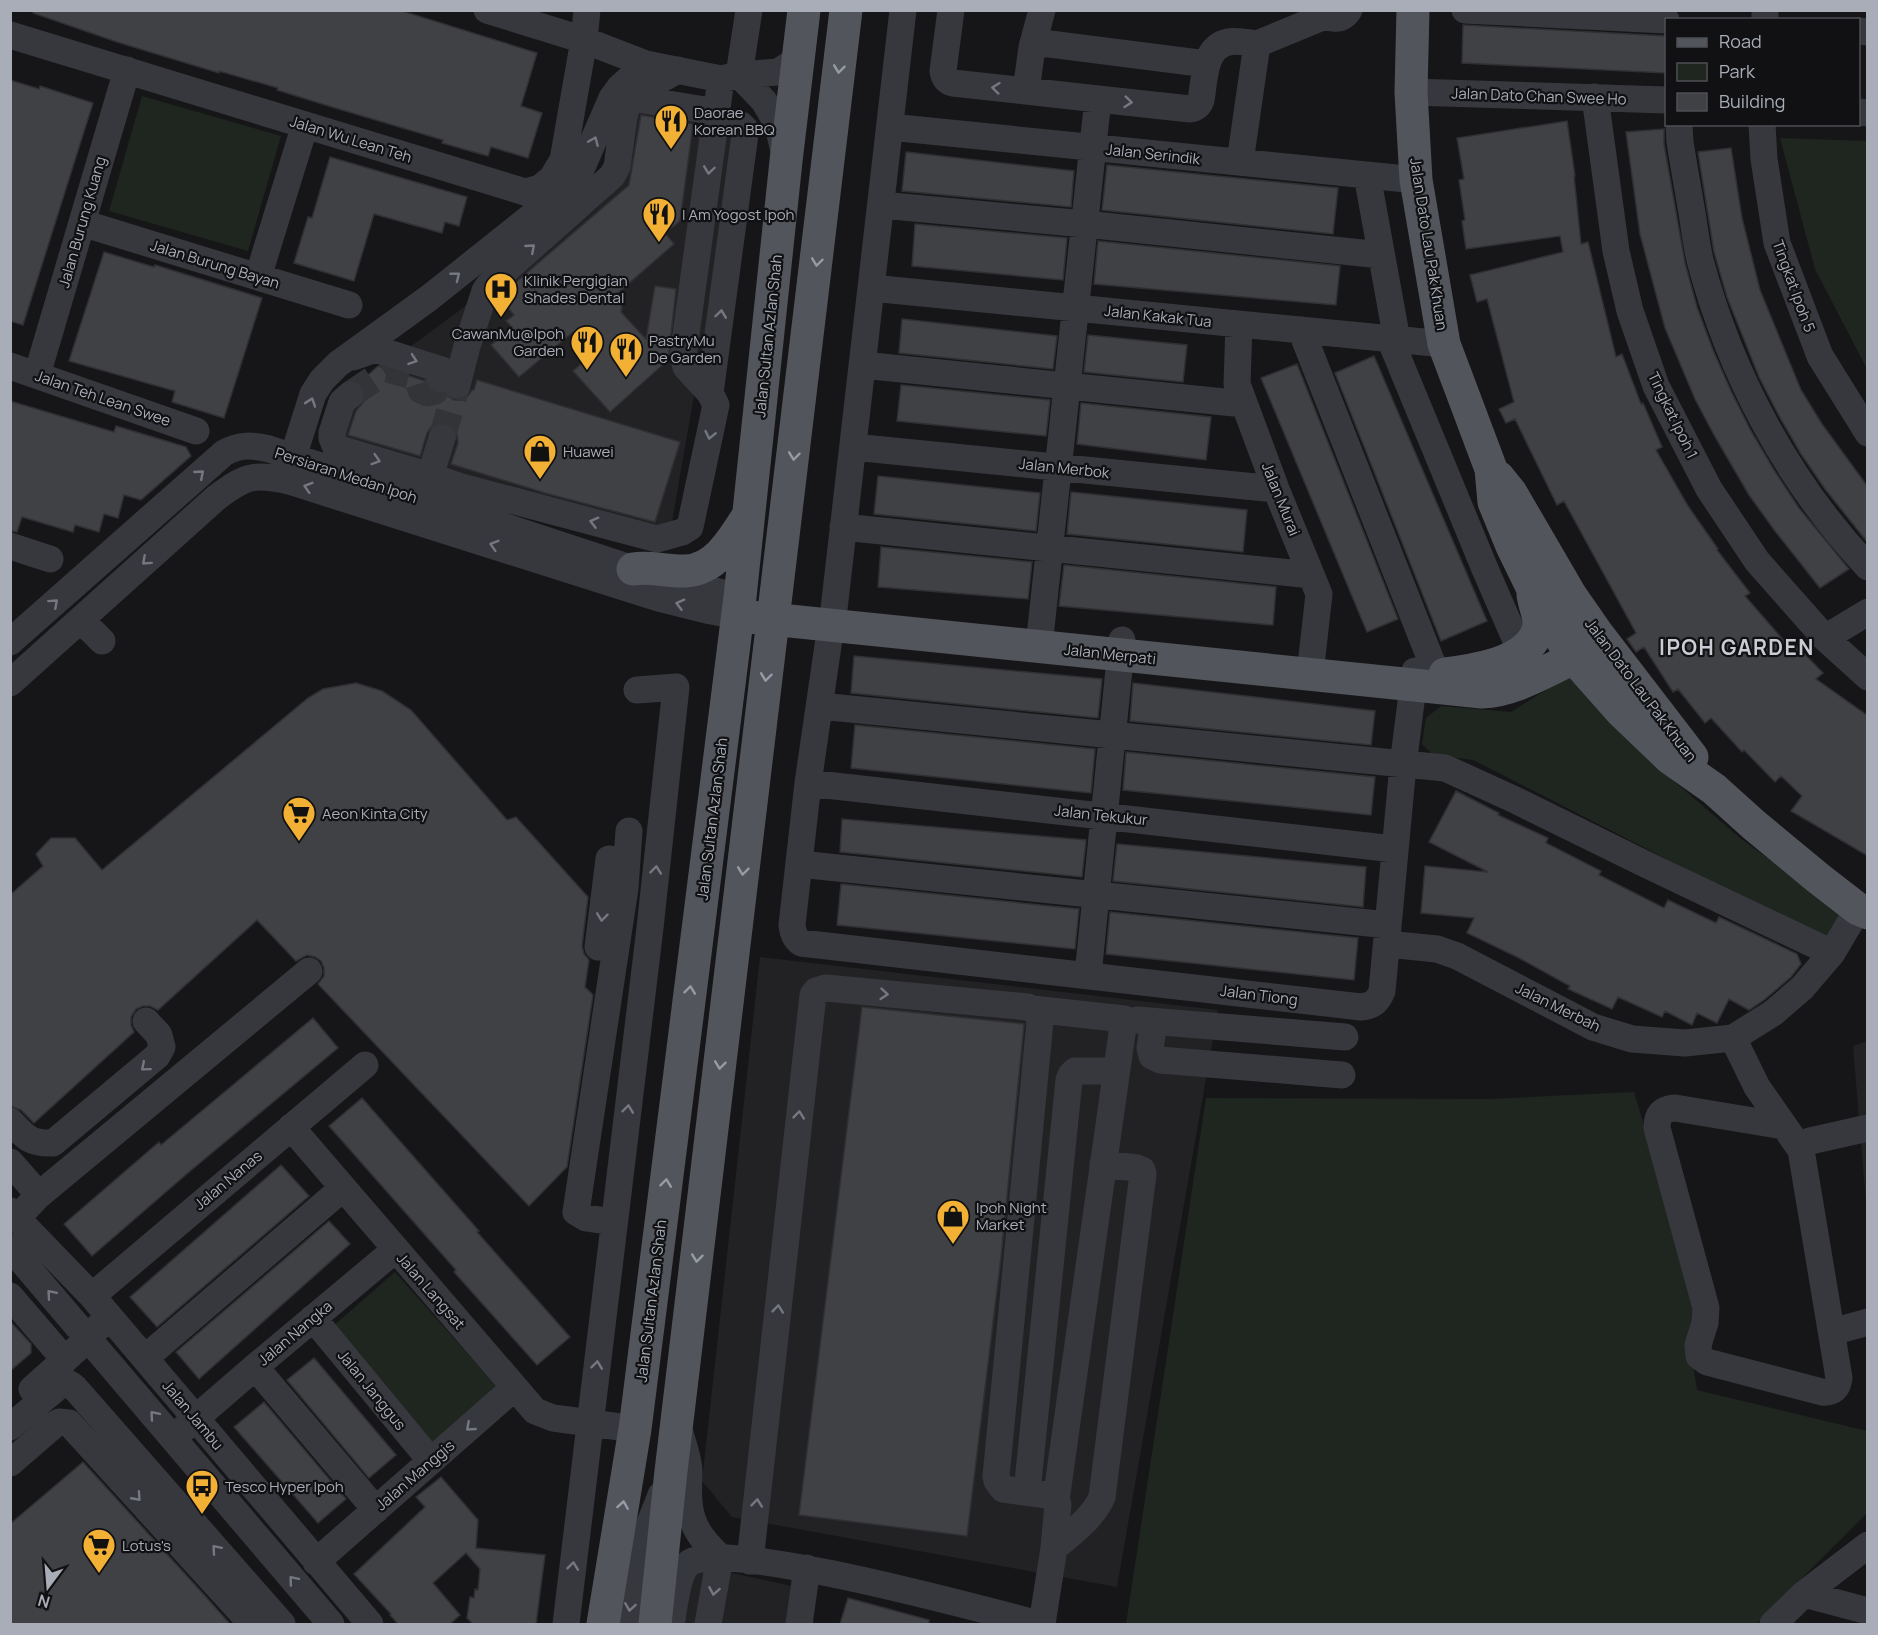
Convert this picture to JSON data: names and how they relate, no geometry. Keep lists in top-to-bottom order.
{
  "streets": {
    "main road": ["Jalan Dato Lau Pak Khuan", "Jalan Sultan Azlan Shah", "Jalan Merpati"],
    "street": [
      "Jalan Dato Chan Swee Ho",
      "Jalan Wu Lean Teh",
      "Jalan Serindik",
      "Jalan Burung Kuang",
      "Jalan Burung Bayan",
      "Tingkat Ipoh 5",
      "Jalan Kakak Tua",
      "Jalan Teh Lean Swee",
      "Tingkat Ipoh 1",
      "Jalan Merbok",
      "Persiaran Medan Ipoh",
      "Jalan Murai",
      "Jalan Tekukur",
      "Jalan Tiong",
      "Jalan Merbah",
      "Jalan Nanas",
      "Jalan Langsat",
      "Jalan Nangka",
      "Jalan Janggus",
      "Jalan Jambu",
      "Jalan Manggis"
    ]
  },
  "crossings": [
    ["Jalan Dato Chan Swee Ho", "Jalan Dato Lau Pak Khuan"],
    ["Jalan Dato Chan Swee Ho", "Tingkat Ipoh 1"],
    ["Jalan Wu Lean Teh", "Jalan Burung Kuang"],
    ["Jalan Serindik", "Jalan Dato Lau Pak Khuan"],
    ["Jalan Burung Kuang", "Jalan Burung Bayan"],
    ["Jalan Burung Kuang", "Jalan Teh Lean Swee"],
    ["Jalan Dato Lau Pak Khuan", "Jalan Kakak Tua"],
    ["Jalan Dato Lau Pak Khuan", "Jalan Merpati"],
    ["Jalan Dato Lau Pak Khuan", "Jalan Merbah"],
    ["Jalan Kakak Tua", "Jalan Murai"],
    ["Jalan Sultan Azlan Shah", "Persiaran Medan Ipoh"],
    ["Jalan Sultan Azlan Shah", "Jalan Merpati"],
    ["Jalan Sultan Azlan Shah", "Jalan Langsat"],
    ["Jalan Merbok", "Jalan Murai"],
    ["Persiaran Medan Ipoh", "Jalan Merpati"],
    ["Jalan Murai", "Jalan Merpati"],
    ["Jalan Merpati", "Jalan Tiong"],
    ["Jalan Tekukur", "Jalan Tiong"],
    ["Jalan Tiong", "Jalan Merbah"],
    ["Jalan Nanas", "Jalan Langsat"],
    ["Jalan Nanas", "Jalan Jambu"],
    ["Jalan Langsat", "Jalan Nangka"],
    ["Jalan Langsat", "Jalan Manggis"],
    ["Jalan Nangka", "Jalan Janggus"],
    ["Jalan Nangka", "Jalan Jambu"],
    ["Jalan Janggus", "Jalan Manggis"],
    ["Jalan Jambu", "Jalan Manggis"]
  ],
  "one_way": ["Jalan Manggis"],
  "districts": ["IPOH GARDEN"],
  "places": {
    "restaurant": [
      "Daorae Korean BBQ",
      "I Am Yogost Ipoh",
      "CawanMu@Ipoh Garden",
      "PastryMu De Garden"
    ],
    "hospital": ["Klinik Pergigian Shades Dental"],
    "shop": ["Huawei", "Ipoh Night Market"],
    "supermarket": ["Aeon Kinta City", "Lotus's"],
    "bus stop": ["Tesco Hyper Ipoh"]
  },
  "legend": ["Road", "Park", "Building"],
  "north": "bottom"
}
